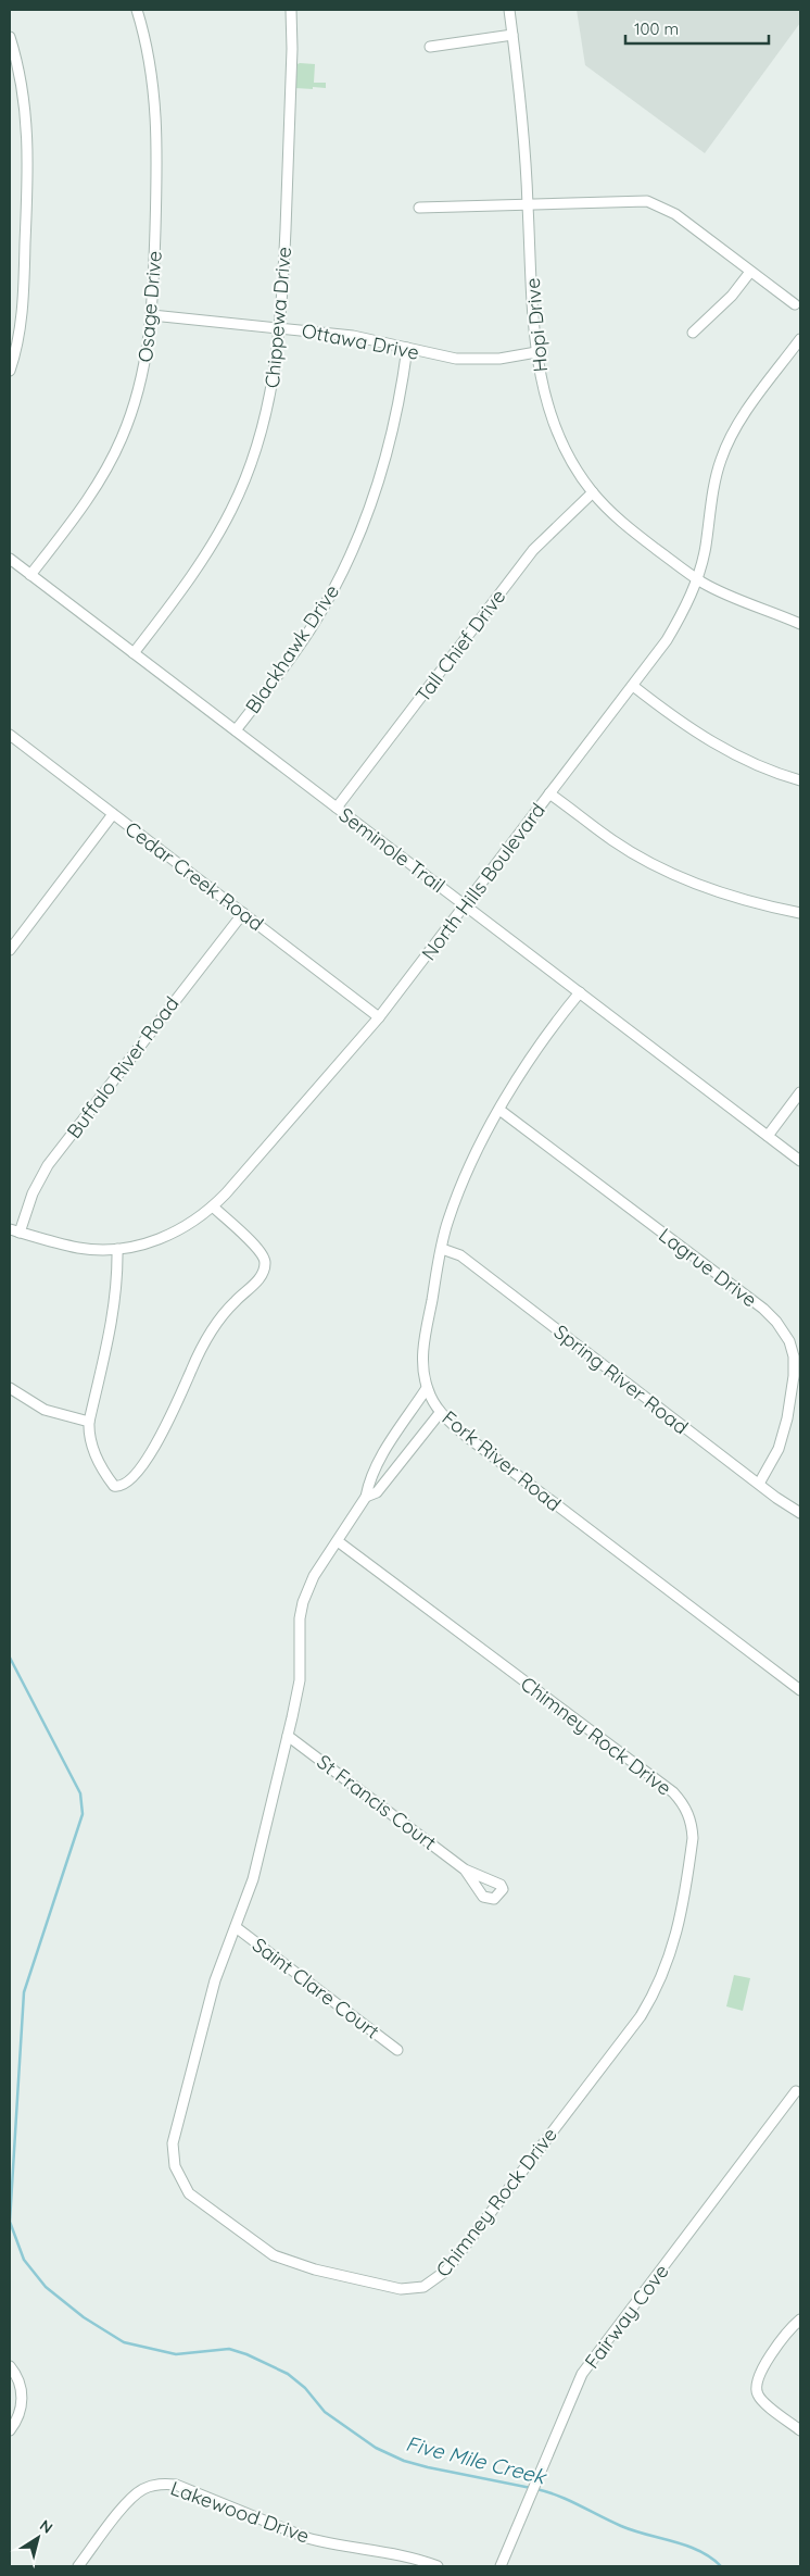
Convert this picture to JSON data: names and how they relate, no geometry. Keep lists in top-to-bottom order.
{
  "streets": {
    "street": [
      "Osage Drive",
      "Chippewa Drive",
      "Hopi Drive",
      "Ottawa Drive",
      "Tall Chief Drive",
      "Blackhawk Drive",
      "Seminole Trail",
      "Cedar Creek Road",
      "North Hills Boulevard",
      "Buffalo River Road",
      "Lagrue Drive",
      "Spring River Road",
      "Fork River Road",
      "Chimney Rock Drive",
      "St Francis Court",
      "Saint Clare Court",
      "Fairway Cove",
      "Lakewood Drive"
    ]
  },
  "crossings": [
    ["Osage Drive", "Ottawa Drive"],
    ["Osage Drive", "Seminole Trail"],
    ["Chippewa Drive", "Ottawa Drive"],
    ["Chippewa Drive", "Seminole Trail"],
    ["Hopi Drive", "Ottawa Drive"],
    ["Hopi Drive", "Tall Chief Drive"],
    ["Hopi Drive", "North Hills Boulevard"],
    ["Ottawa Drive", "Blackhawk Drive"],
    ["Tall Chief Drive", "Seminole Trail"],
    ["Blackhawk Drive", "Seminole Trail"],
    ["Seminole Trail", "North Hills Boulevard"],
    ["Seminole Trail", "Fork River Road"],
    ["Cedar Creek Road", "North Hills Boulevard"],
    ["Cedar Creek Road", "Buffalo River Road"],
    ["North Hills Boulevard", "Buffalo River Road"],
    ["Lagrue Drive", "Spring River Road"],
    ["Lagrue Drive", "Fork River Road"],
    ["Spring River Road", "Fork River Road"],
    ["Fork River Road", "Chimney Rock Drive"],
    ["Chimney Rock Drive", "St Francis Court"],
    ["Chimney Rock Drive", "Saint Clare Court"]
  ],
  "water": ["Five Mile Creek"],
  "scale_bar": "100 m",
  "north": "top right"
}
